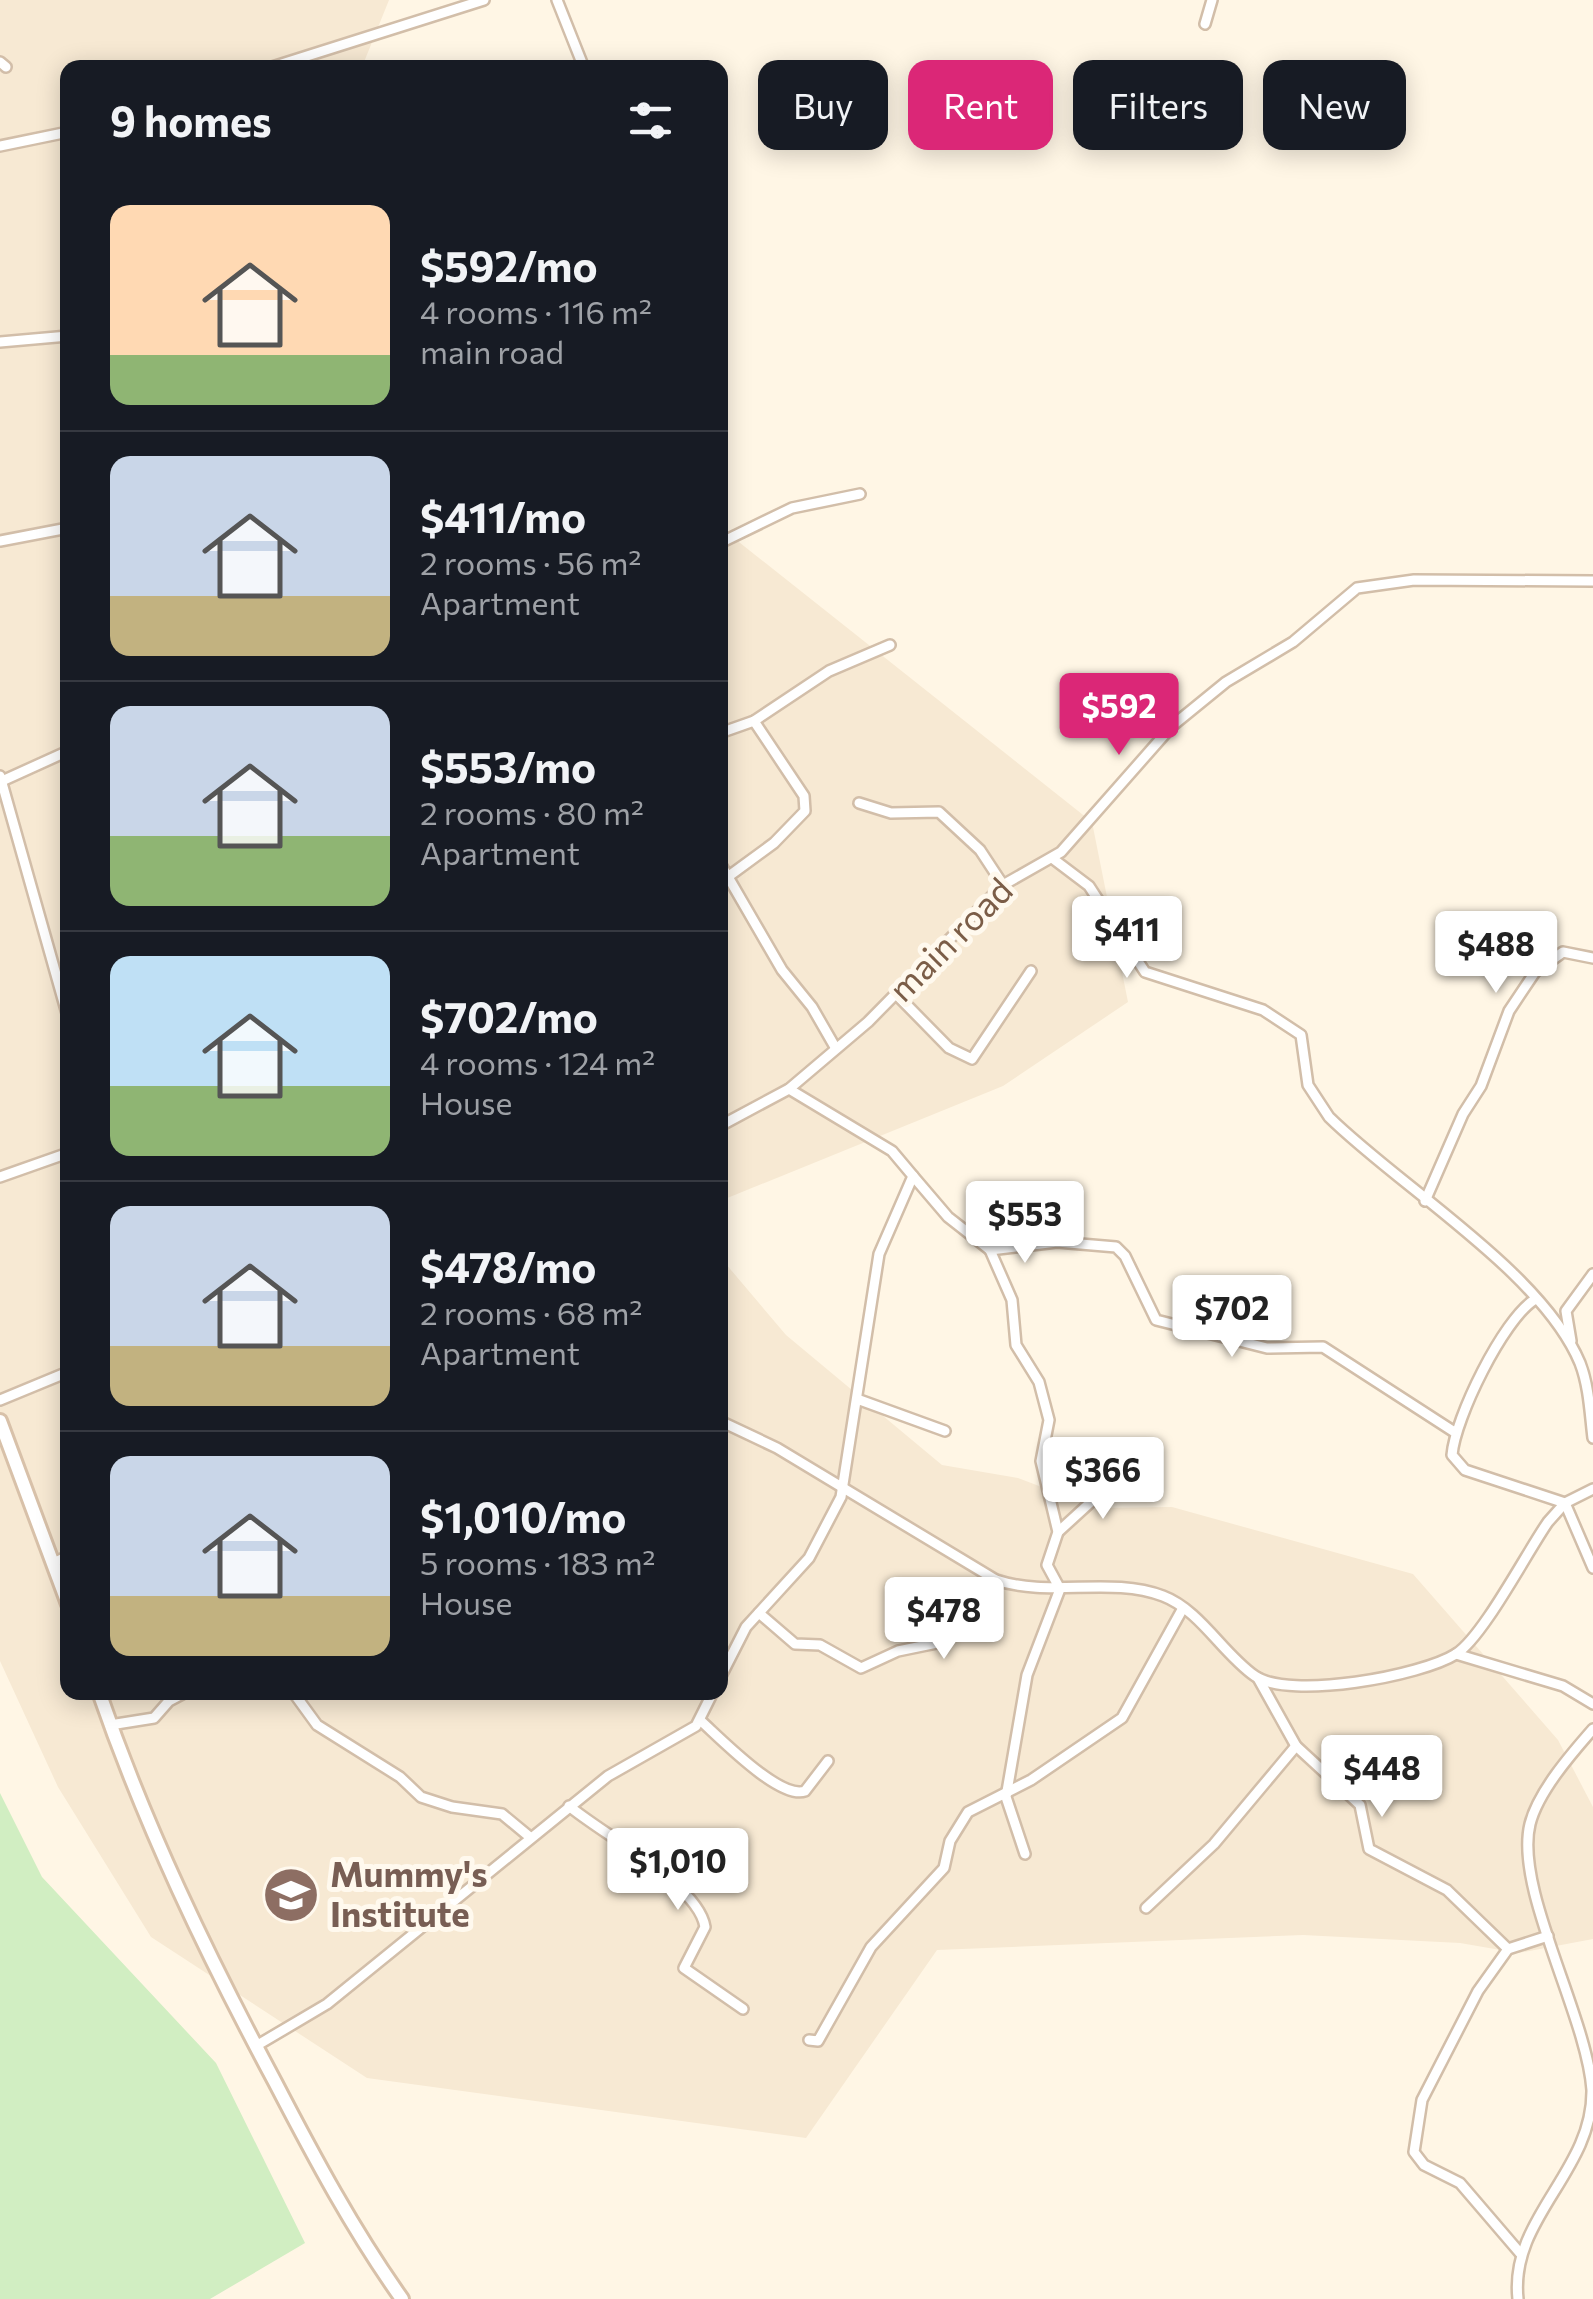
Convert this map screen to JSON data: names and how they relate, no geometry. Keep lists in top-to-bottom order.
{
  "streets": {
    "street": ["main road"]
  },
  "places": {
    "school or university": ["Mummy's Institute"]
  },
  "page": {
    "chip": [
      "Buy",
      "Rent",
      "Filters",
      "New"
    ],
    "heading": "9 homes",
    "list": [
      {
        "name": "$592/mo",
        "note": "4 rooms · 116 m² · main road"
      },
      {
        "name": "$411/mo",
        "note": "2 rooms · 56 m² · Apartment"
      },
      {
        "name": "$553/mo",
        "note": "2 rooms · 80 m² · Apartment"
      },
      {
        "name": "$702/mo",
        "note": "4 rooms · 124 m² · House"
      },
      {
        "name": "$478/mo",
        "note": "2 rooms · 68 m² · Apartment"
      },
      {
        "name": "$1,010/mo",
        "note": "5 rooms · 183 m² · House"
      }
    ],
    "price": [
      "$592",
      "$411",
      "$488",
      "$553",
      "$702",
      "$366",
      "$478",
      "$448",
      "$1,010"
    ]
  }
}
